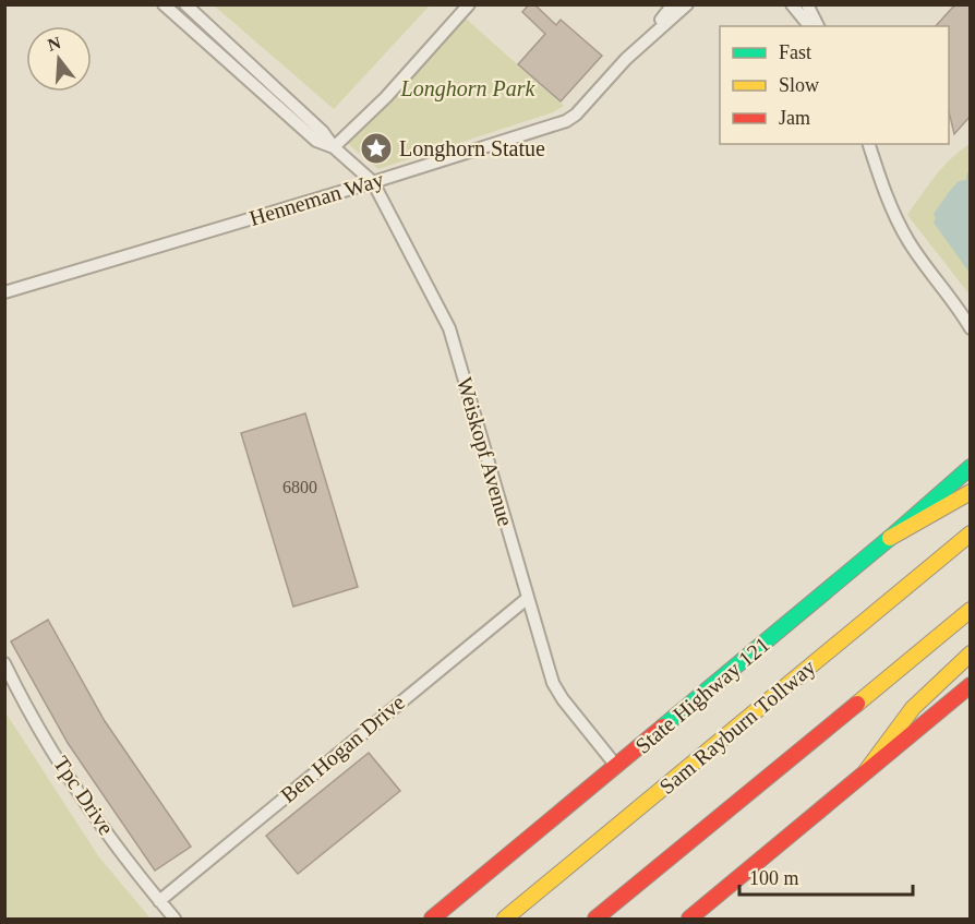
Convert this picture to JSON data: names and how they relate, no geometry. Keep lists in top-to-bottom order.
{
  "streets": {
    "main road": ["State Highway 121", "Sam Rayburn Tollway"],
    "street": [
      "Henneman Way",
      "Weiskopf Avenue",
      "Ben Hogan Drive",
      "Tpc Drive"
    ]
  },
  "crossings": [
    ["Henneman Way", "Weiskopf Avenue"],
    ["Weiskopf Avenue", "State Highway 121"],
    ["Weiskopf Avenue", "Ben Hogan Drive"],
    ["Ben Hogan Drive", "Tpc Drive"]
  ],
  "parks": ["Longhorn Park"],
  "places": {
    "place": ["Longhorn Statue"]
  },
  "house_numbers": ["6800"],
  "legend": ["Fast", "Slow", "Jam"],
  "scale_bar": "100 m",
  "north": "top"
}
